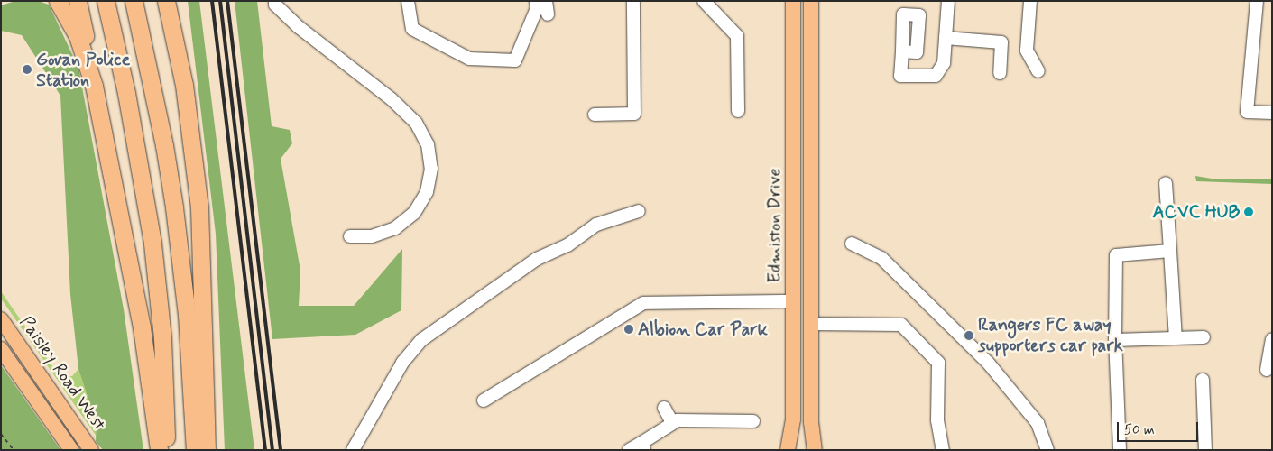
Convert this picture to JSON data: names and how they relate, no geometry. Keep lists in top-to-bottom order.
{
  "streets": {
    "main road": ["Edmiston Drive", "Paisley Road West"]
  },
  "places": [
    "Govan Police Station",
    "ACVC HUB",
    "Albion Car Park",
    "Rangers FC away supporters car park"
  ],
  "scale_bar": "50 m"
}
